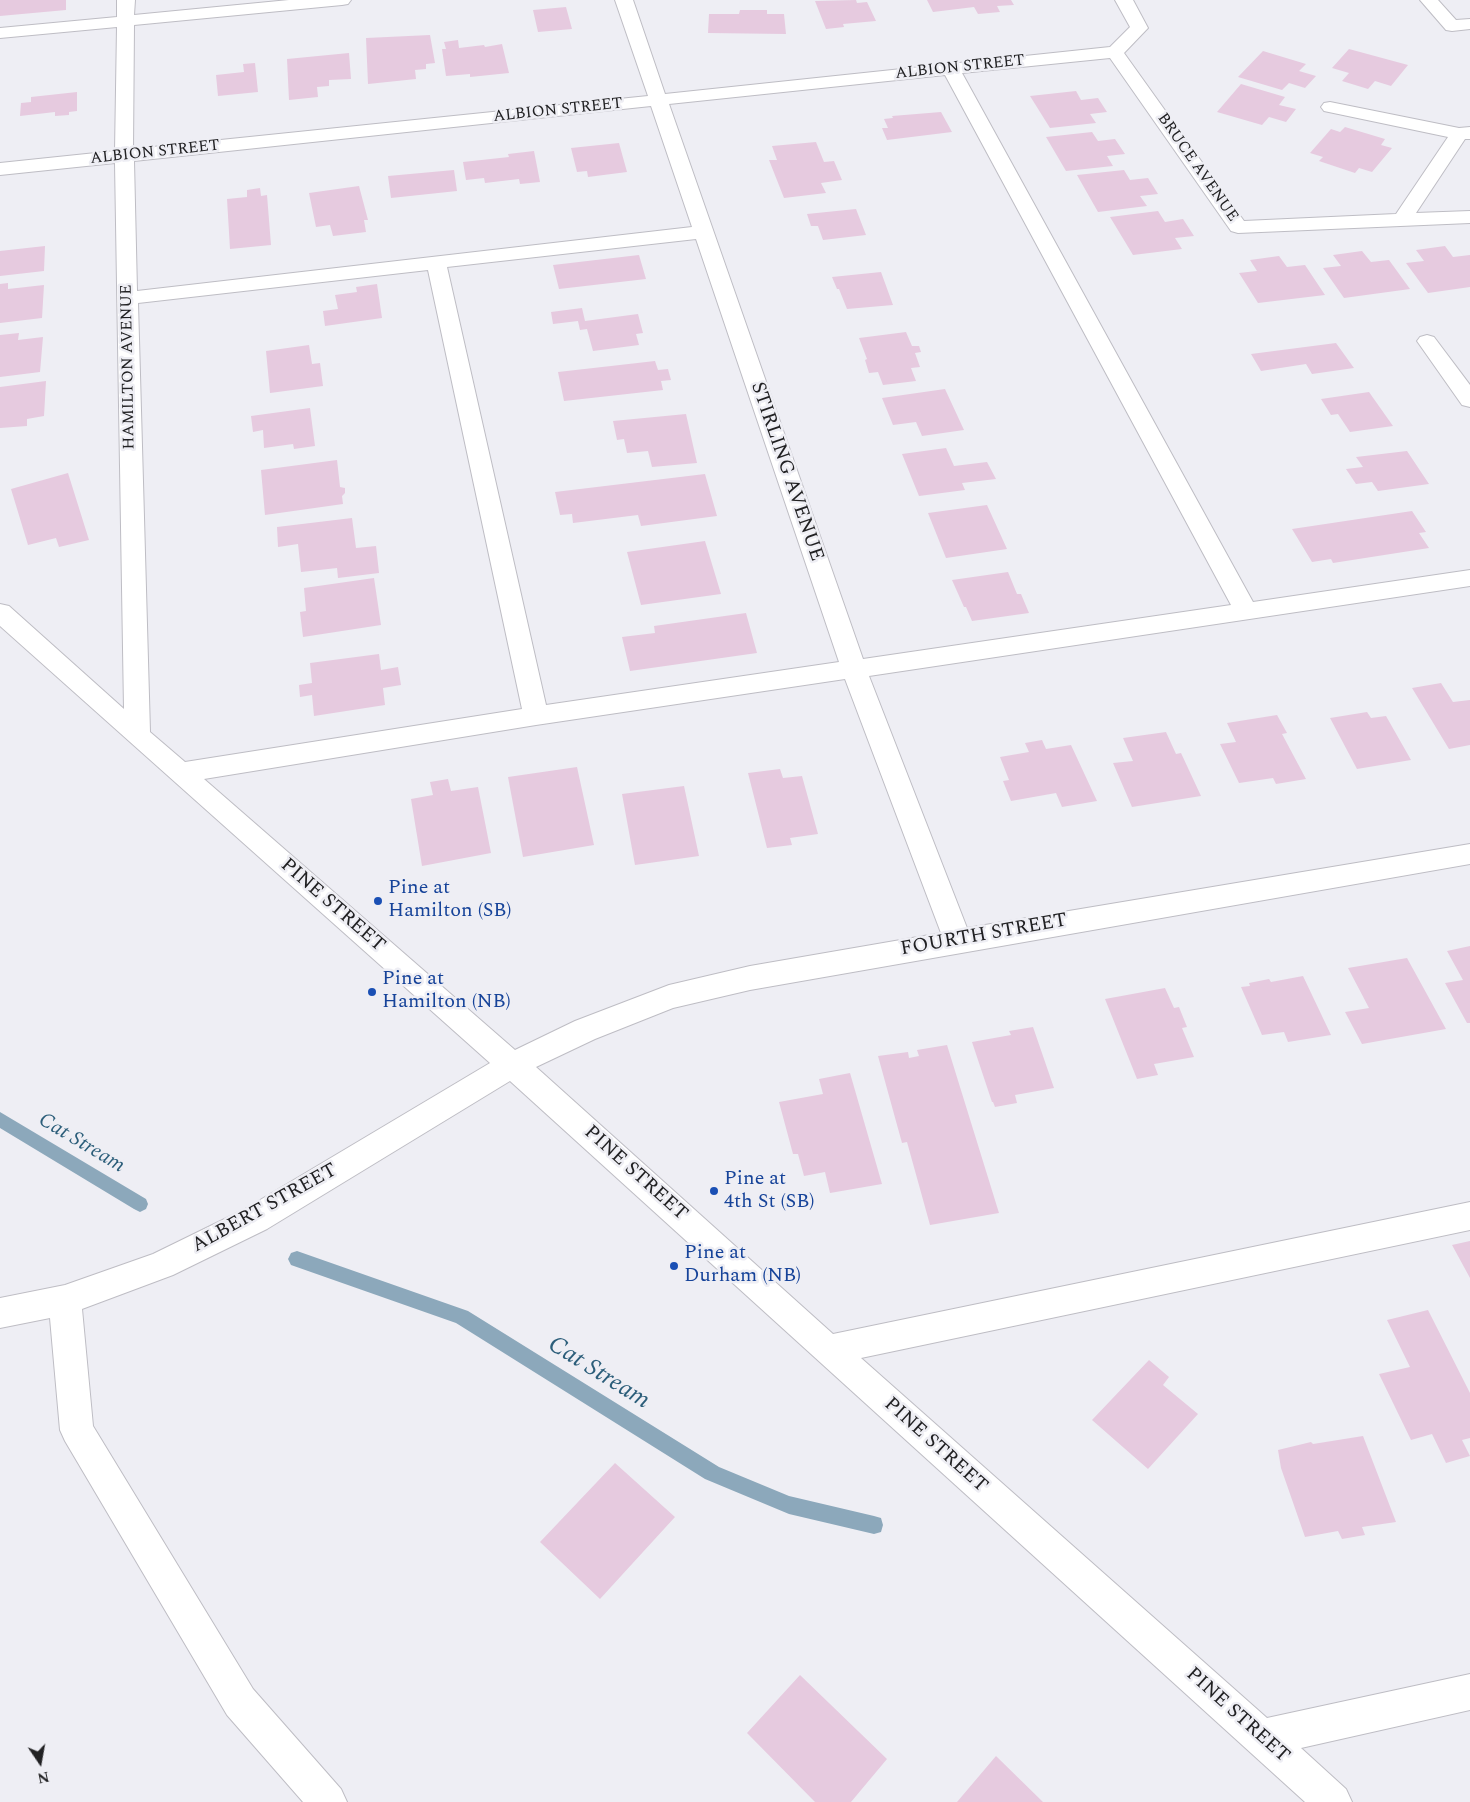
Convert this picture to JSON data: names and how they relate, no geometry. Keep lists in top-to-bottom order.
{
  "streets": {
    "street": [
      "ALBION STREET",
      "BRUCE AVENUE",
      "HAMILTON AVENUE",
      "STIRLING AVENUE",
      "PINE STREET",
      "FOURTH STREET",
      "ALBERT STREET"
    ]
  },
  "crossings": [
    ["ALBION STREET", "BRUCE AVENUE"],
    ["ALBION STREET", "HAMILTON AVENUE"],
    ["ALBION STREET", "STIRLING AVENUE"],
    ["HAMILTON AVENUE", "PINE STREET"],
    ["STIRLING AVENUE", "FOURTH STREET"],
    ["PINE STREET", "FOURTH STREET"],
    ["PINE STREET", "ALBERT STREET"],
    ["FOURTH STREET", "ALBERT STREET"]
  ],
  "water": ["Cat Stream"],
  "places": [
    "Pine at Hamilton (SB)",
    "Pine at Hamilton (NB)",
    "Pine at 4th St (SB)",
    "Pine at Durham (NB)"
  ],
  "north": "bottom"
}
